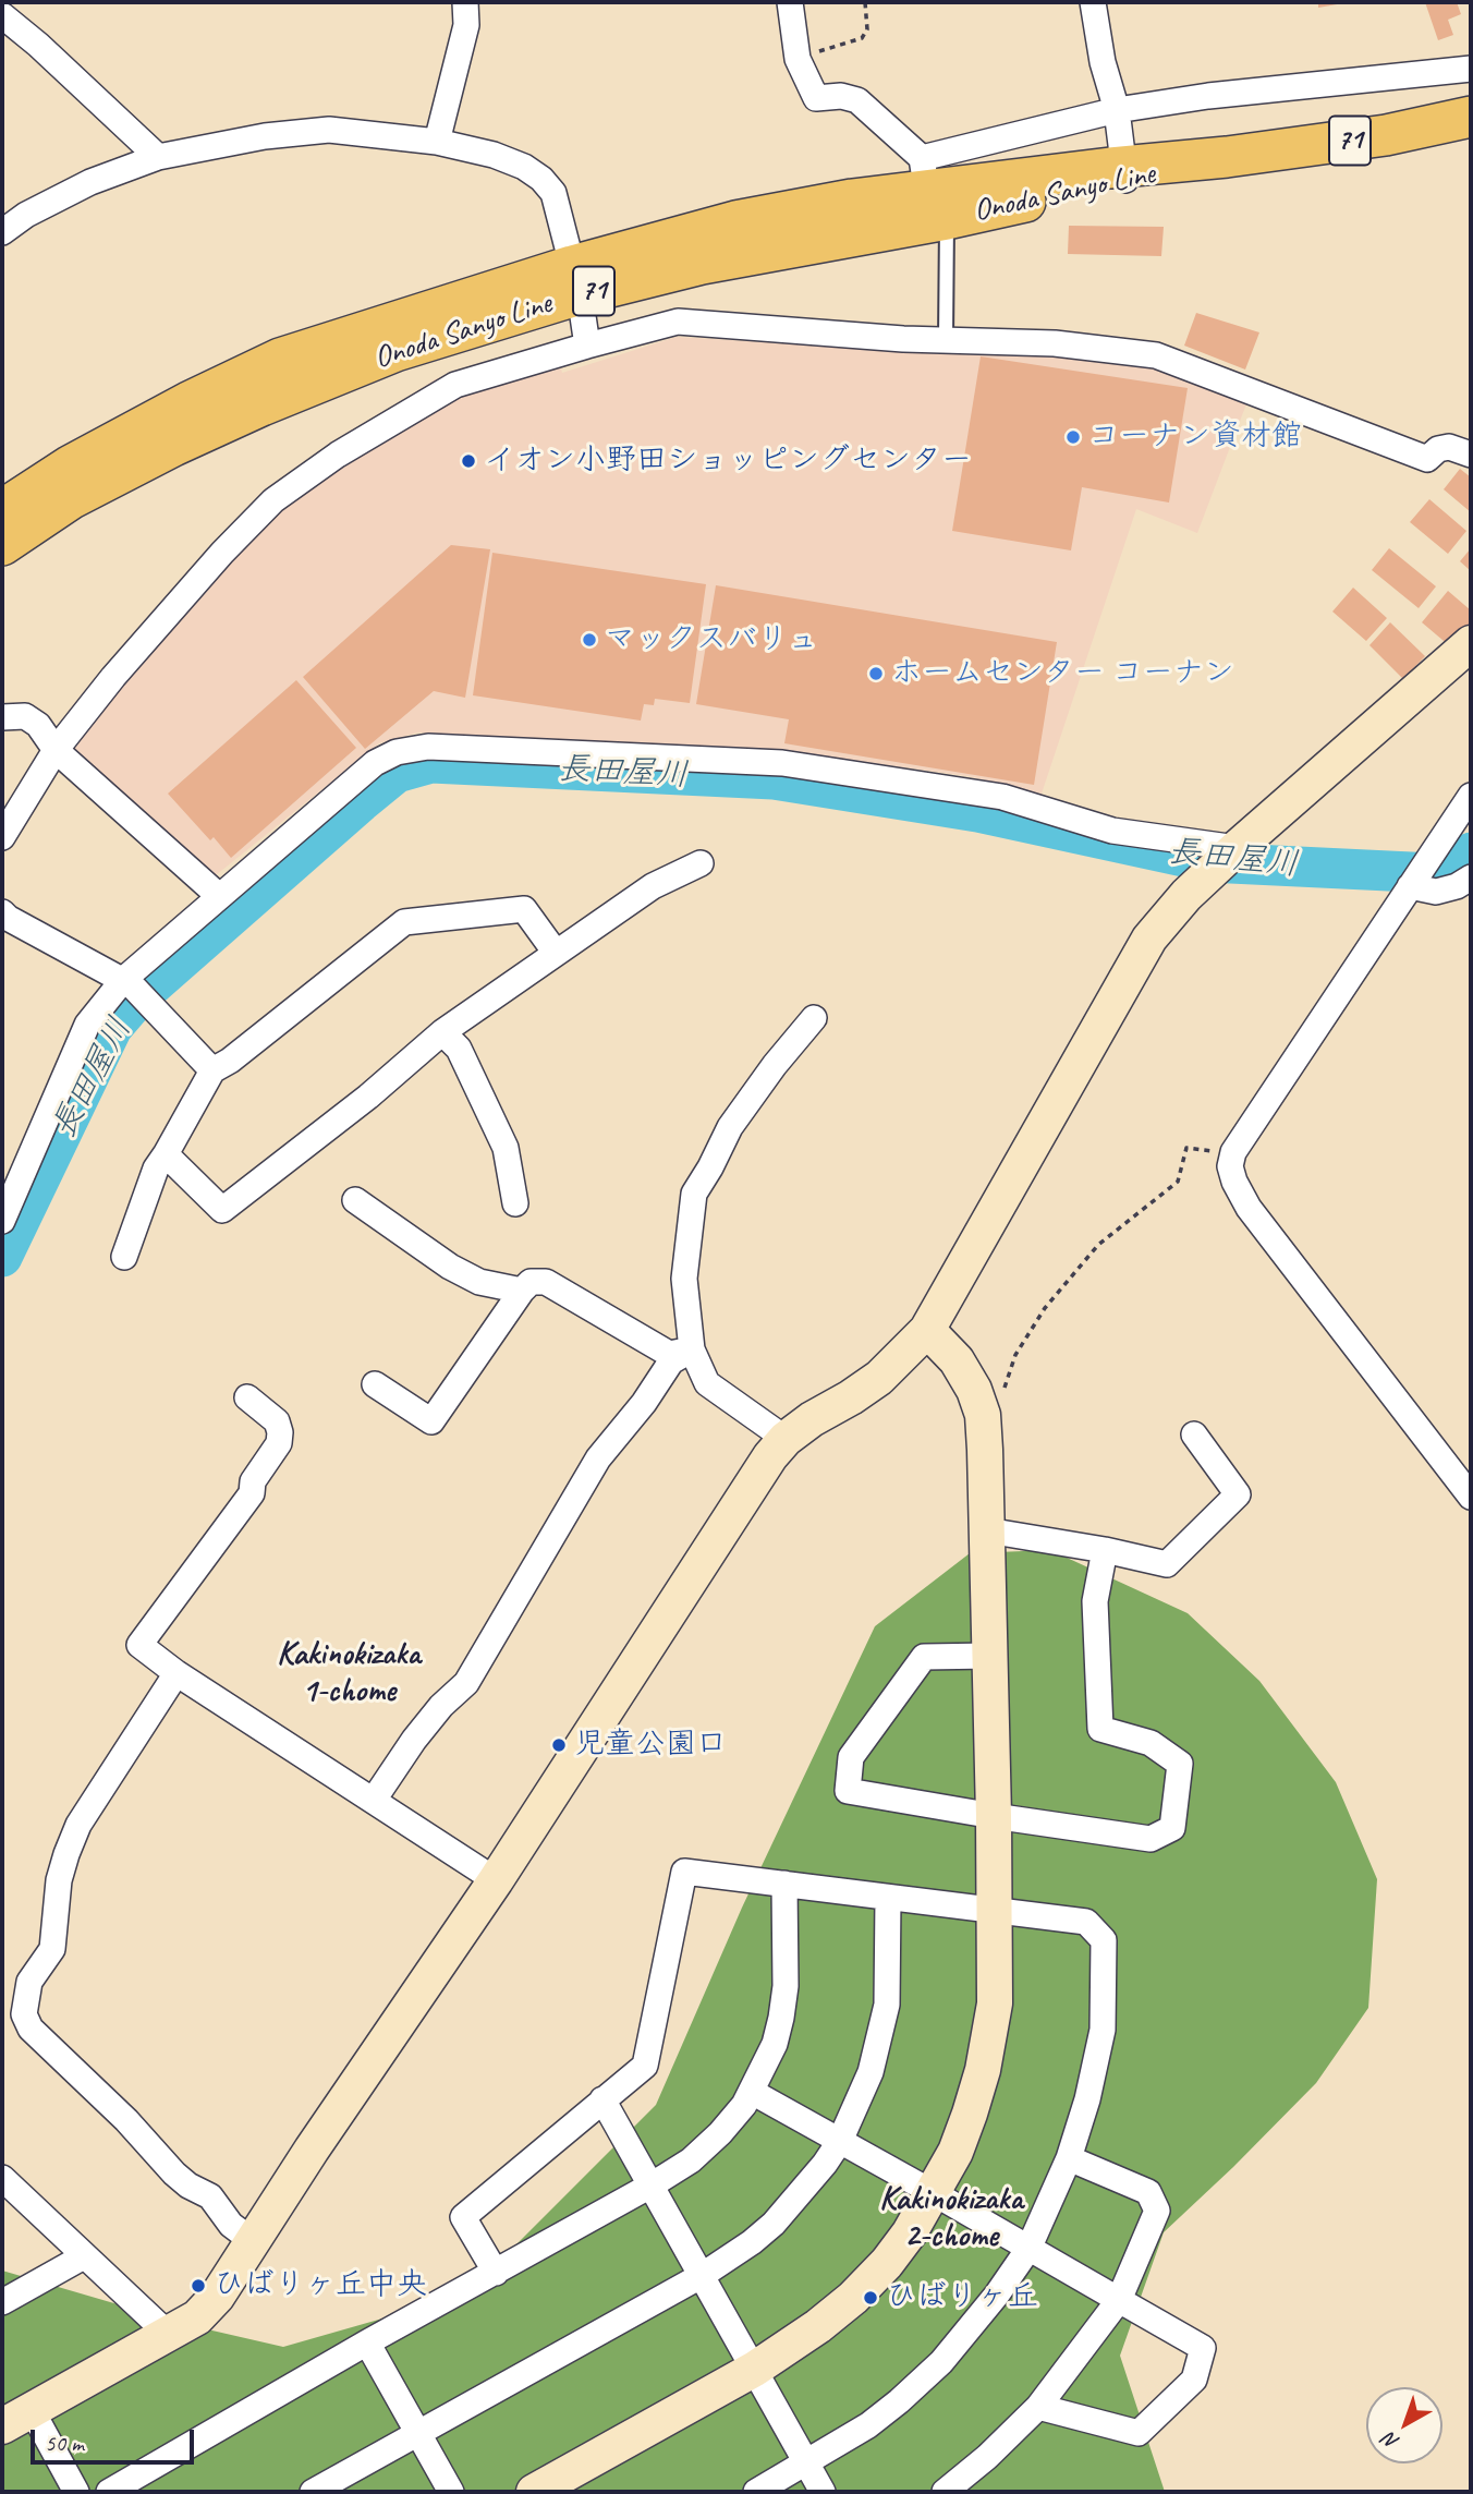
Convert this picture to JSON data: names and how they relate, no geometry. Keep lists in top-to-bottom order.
{
  "streets": {
    "main road": ["71", "Onoda Sanyo Line"]
  },
  "districts": ["Kakinokizaka 1-chome", "Kakinokizaka 2-chome"],
  "water": ["長田屋川"],
  "places": [
    "コーナン資材館",
    "イオン小野田ショッピングセンター",
    "マックスバリュ",
    "ホームセンター コーナン",
    "児童公園口",
    "ひばりヶ丘中央",
    "ひばりヶ丘"
  ],
  "scale_bar": "50 m",
  "north": "bottom left"
}
